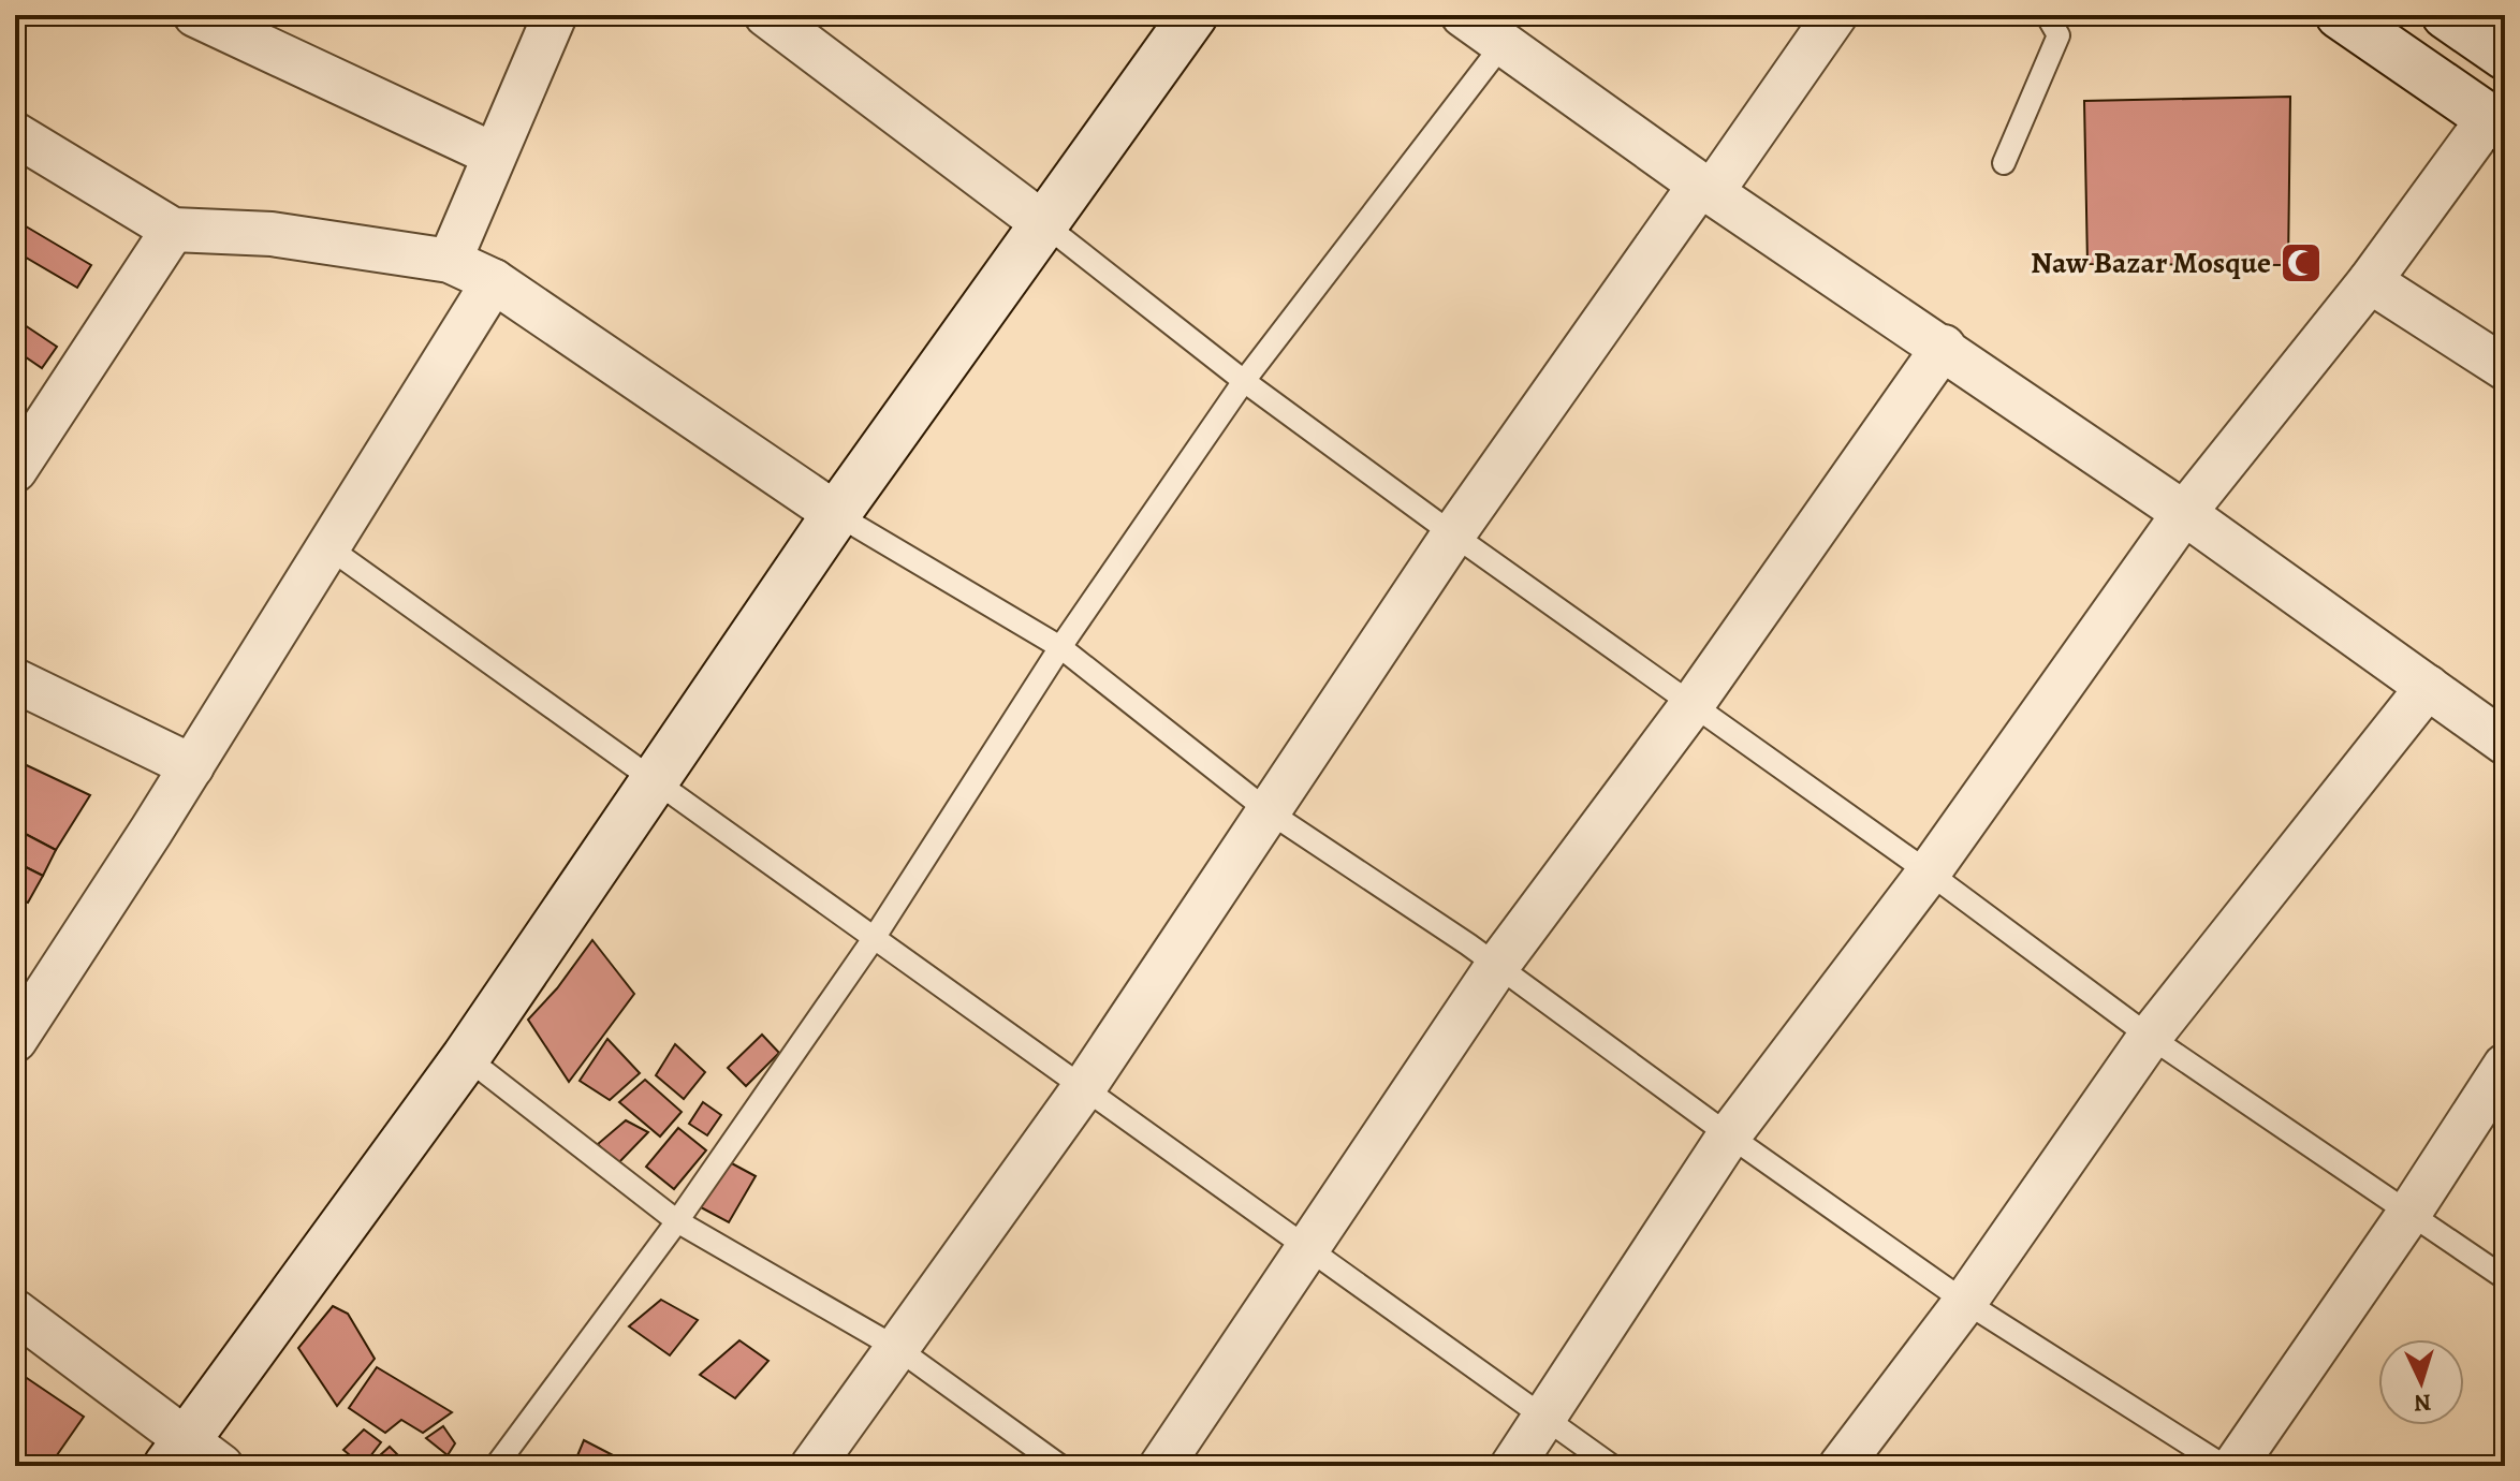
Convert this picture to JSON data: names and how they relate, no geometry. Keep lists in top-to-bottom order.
{
  "places": {
    "mosque": ["Naw Bazar Mosque"]
  },
  "north": "bottom"
}
